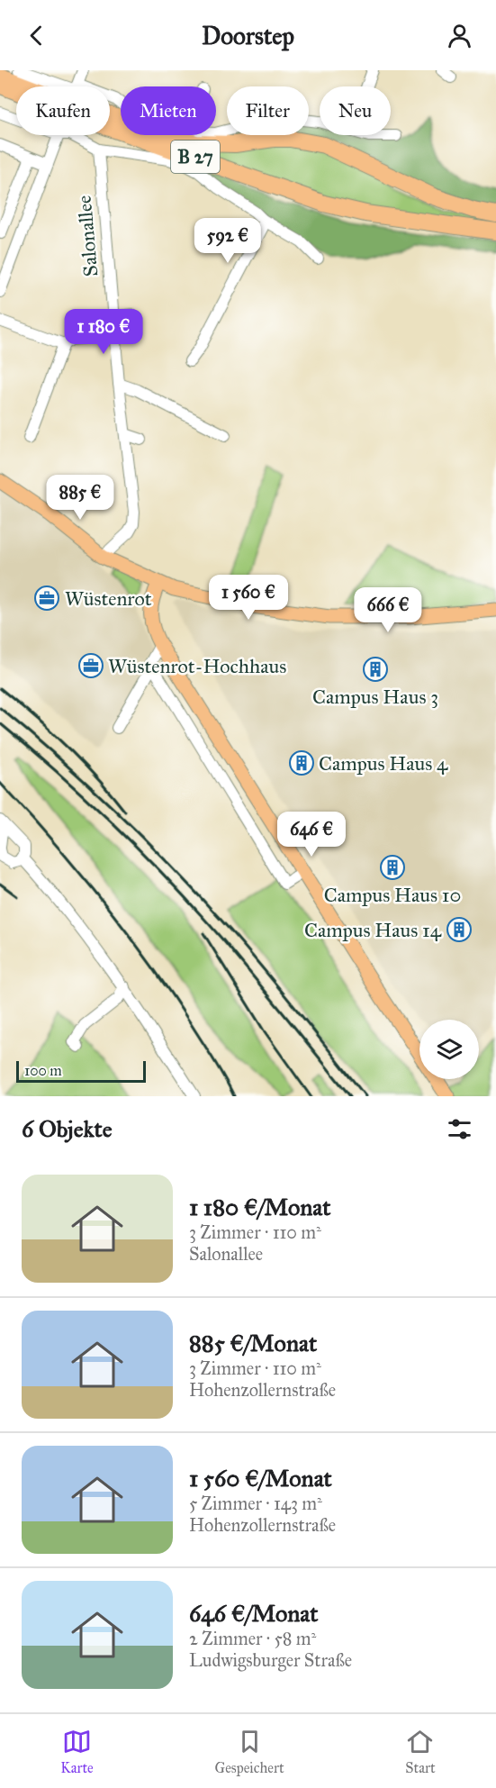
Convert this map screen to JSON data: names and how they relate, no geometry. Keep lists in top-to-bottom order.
{
  "streets": {
    "highway": ["B 27"],
    "street": ["Salonallee"]
  },
  "places": {
    "office": ["Wüstenrot", "Wüstenrot-Hochhaus"],
    "building": [
      "Campus Haus 3",
      "Campus Haus 4",
      "Campus Haus 10",
      "Campus Haus 14"
    ]
  },
  "scale_bar": "100 m",
  "page": {
    "header": "Doorstep",
    "chip": [
      "Kaufen",
      "Mieten",
      "Filter",
      "Neu"
    ],
    "price": [
      "592 €",
      "1 180 €",
      "885 €",
      "1 560 €",
      "666 €",
      "646 €"
    ],
    "scale": "100 m",
    "heading": "6 Objekte",
    "list": [
      {
        "name": "1 180 €/Monat",
        "note": "3 Zimmer · 110 m² · Salonallee"
      },
      {
        "name": "885 €/Monat",
        "note": "3 Zimmer · 110 m² · Hohenzollernstraße"
      },
      {
        "name": "1 560 €/Monat",
        "note": "5 Zimmer · 143 m² · Hohenzollernstraße"
      },
      {
        "name": "646 €/Monat",
        "note": "2 Zimmer · 58 m² · Ludwigsburger Straße"
      }
    ],
    "tabs": ["Karte", "Gespeichert", "Start"]
  }
}
